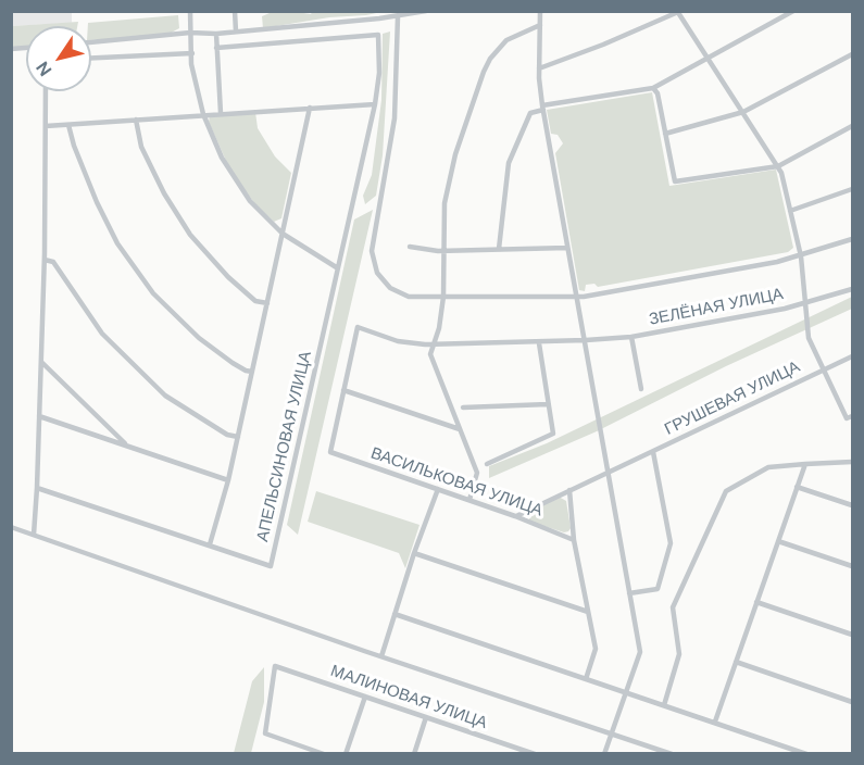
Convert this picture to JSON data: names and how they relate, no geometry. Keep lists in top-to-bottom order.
{
  "streets": {
    "street": [
      "ЗЕЛЁНАЯ УЛИЦА",
      "ГРУШЕВАЯ УЛИЦА",
      "АПЕЛЬСИНОВАЯ УЛИЦА",
      "ВАСИЛЬКОВАЯ УЛИЦА",
      "МАЛИНОВАЯ УЛИЦА"
    ]
  },
  "crossings": [
    ["ГРУШЕВАЯ УЛИЦА", "ВАСИЛЬКОВАЯ УЛИЦА"]
  ],
  "north": "bottom left"
}
